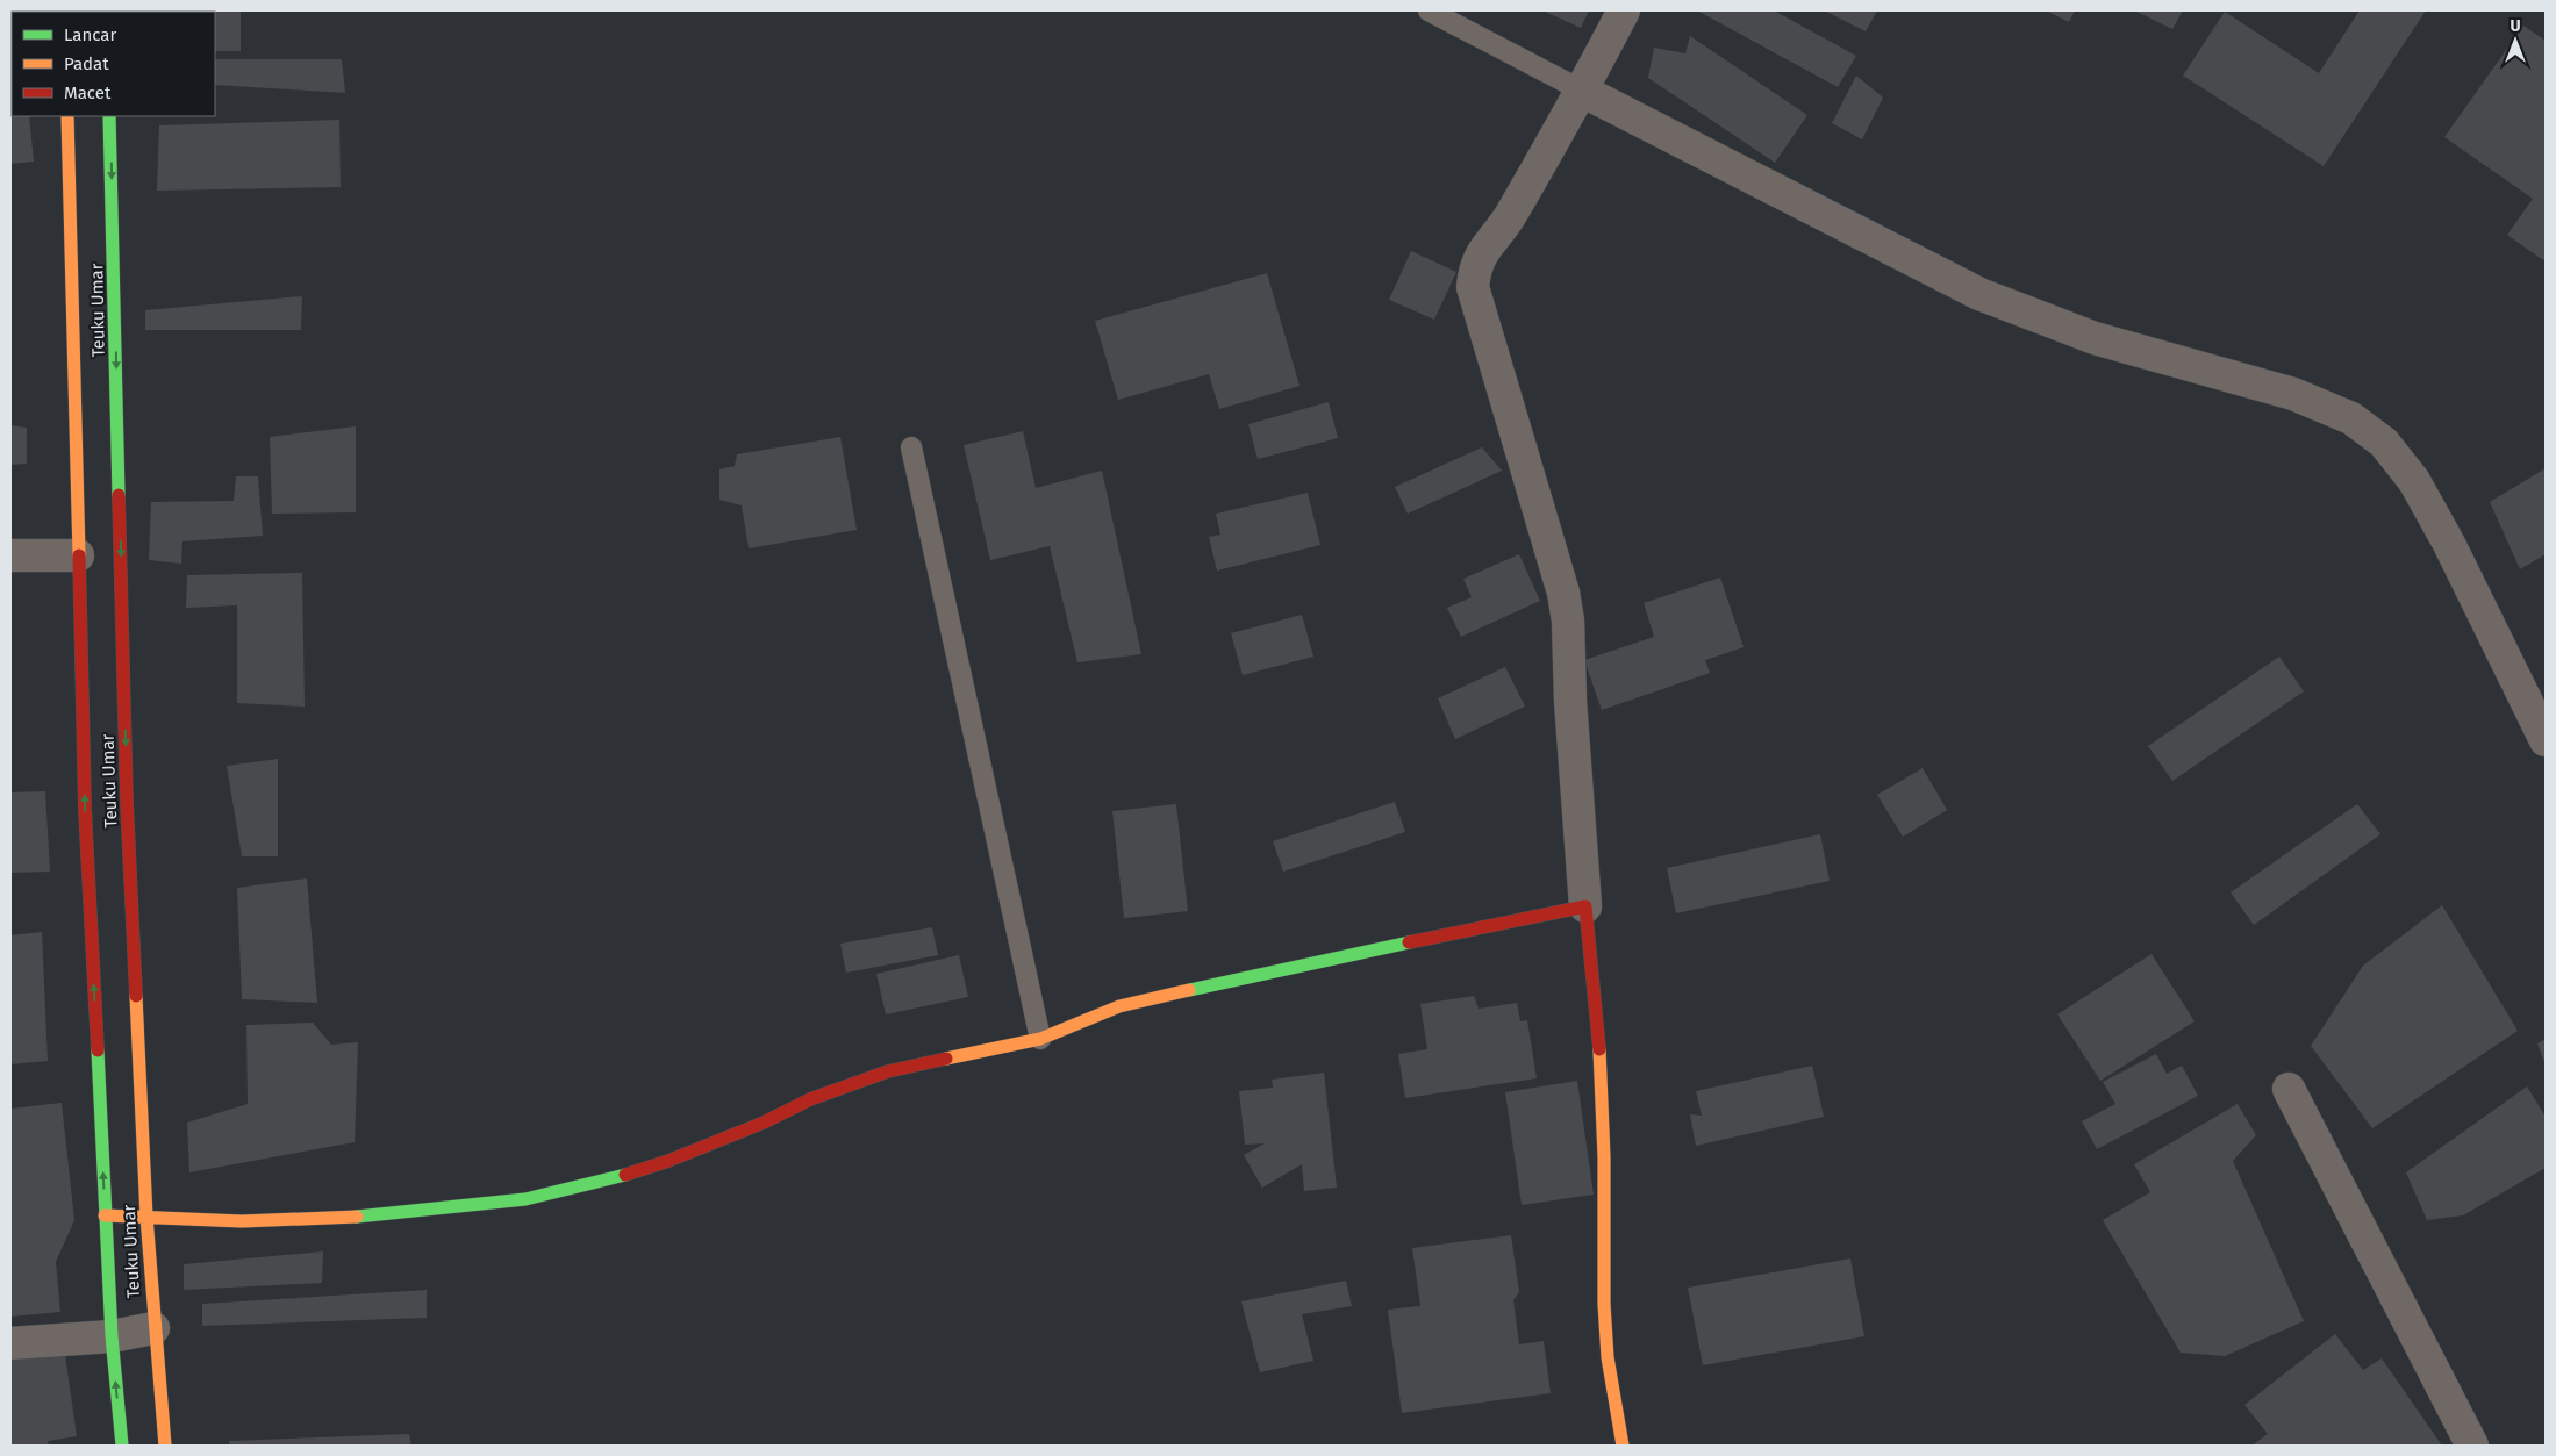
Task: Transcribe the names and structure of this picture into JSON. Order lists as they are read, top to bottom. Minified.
{"streets":{"main road":["Teuku Umar"]},"legend":["Lancar","Padat","Macet"],"north":"top"}
